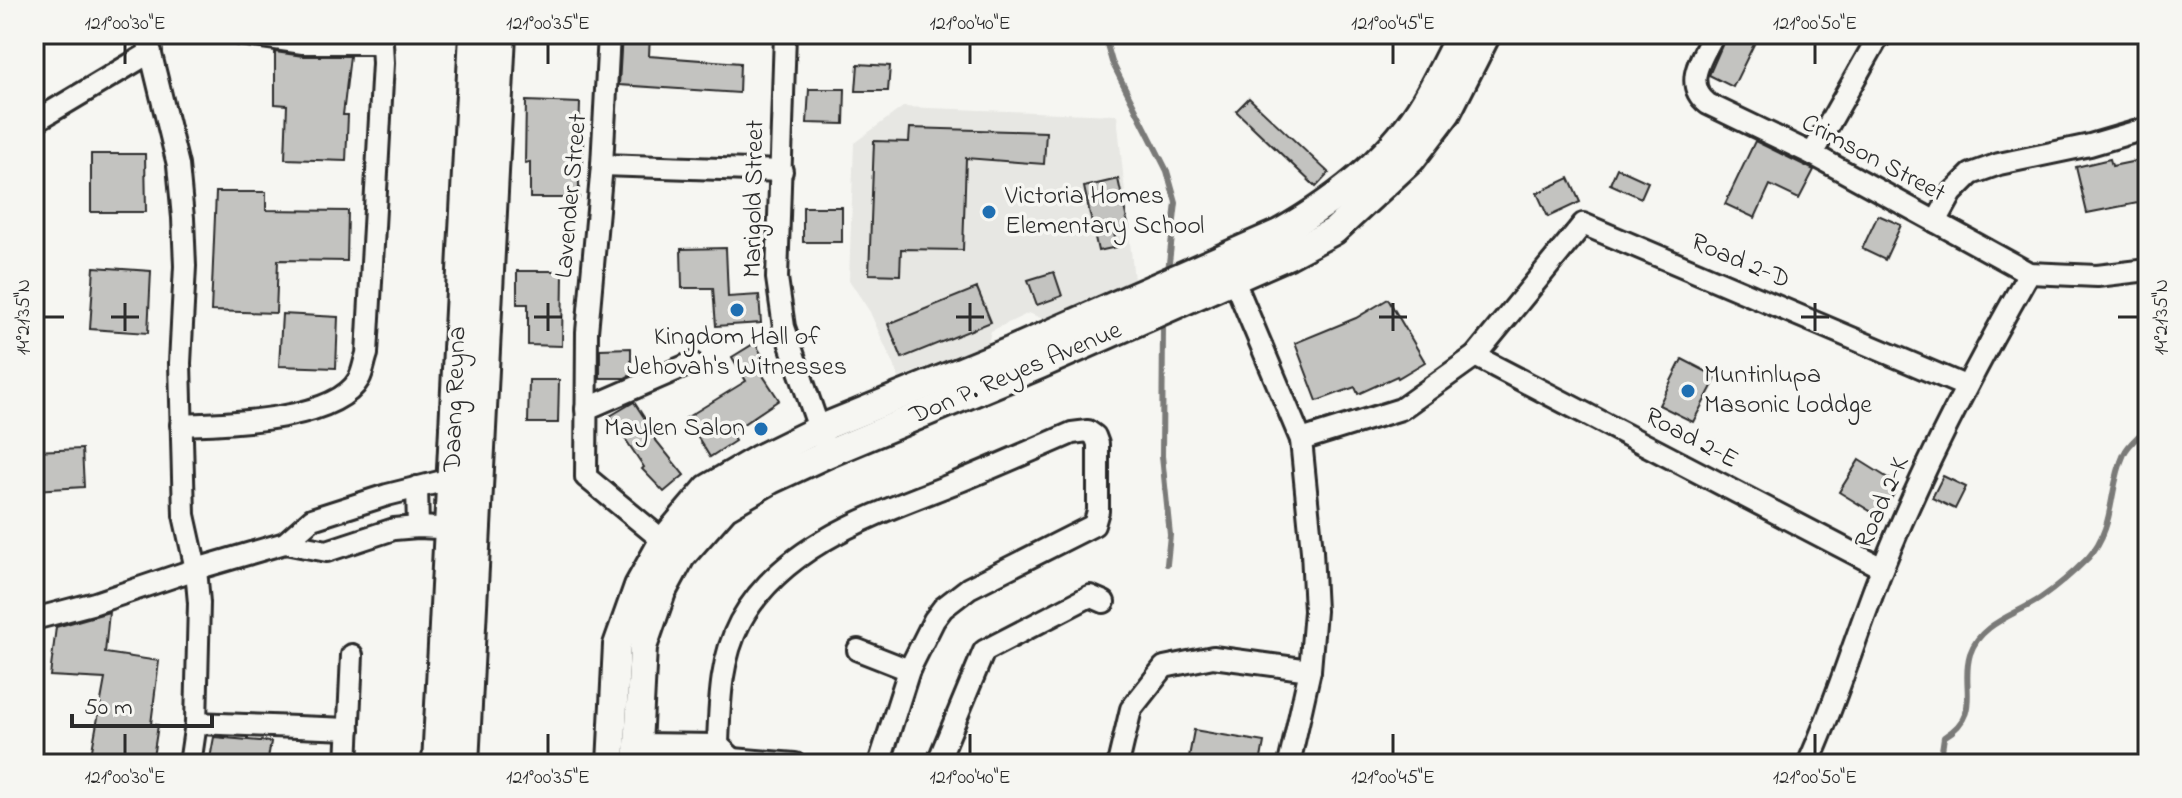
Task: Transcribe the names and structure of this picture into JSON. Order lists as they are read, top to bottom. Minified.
{"streets":{"main road":["Daang Reyna"],"street":["Crimson Street","Lavender Street","Marigold Street","Road 2-D","Don P. Reyes Avenue","Road 2-E","Road 2-K"]},"crossings":[["Crimson Street","Road 2-K"],["Lavender Street","Don P. Reyes Avenue"],["Marigold Street","Don P. Reyes Avenue"],["Road 2-D","Road 2-E"],["Road 2-D","Road 2-K"],["Road 2-E","Road 2-K"]],"places":["Victoria Homes Elementary School","Kingdom Hall of Jehovah's Witnesses","Muntinlupa Masonic Loddge","Maylen Salon"],"scale_bar":"50 m","coordinates":["121°00'30\"E","121°00'35\"E","121°00'40\"E","121°00'45\"E","121°00'50\"E","14°21'35\"N"]}
